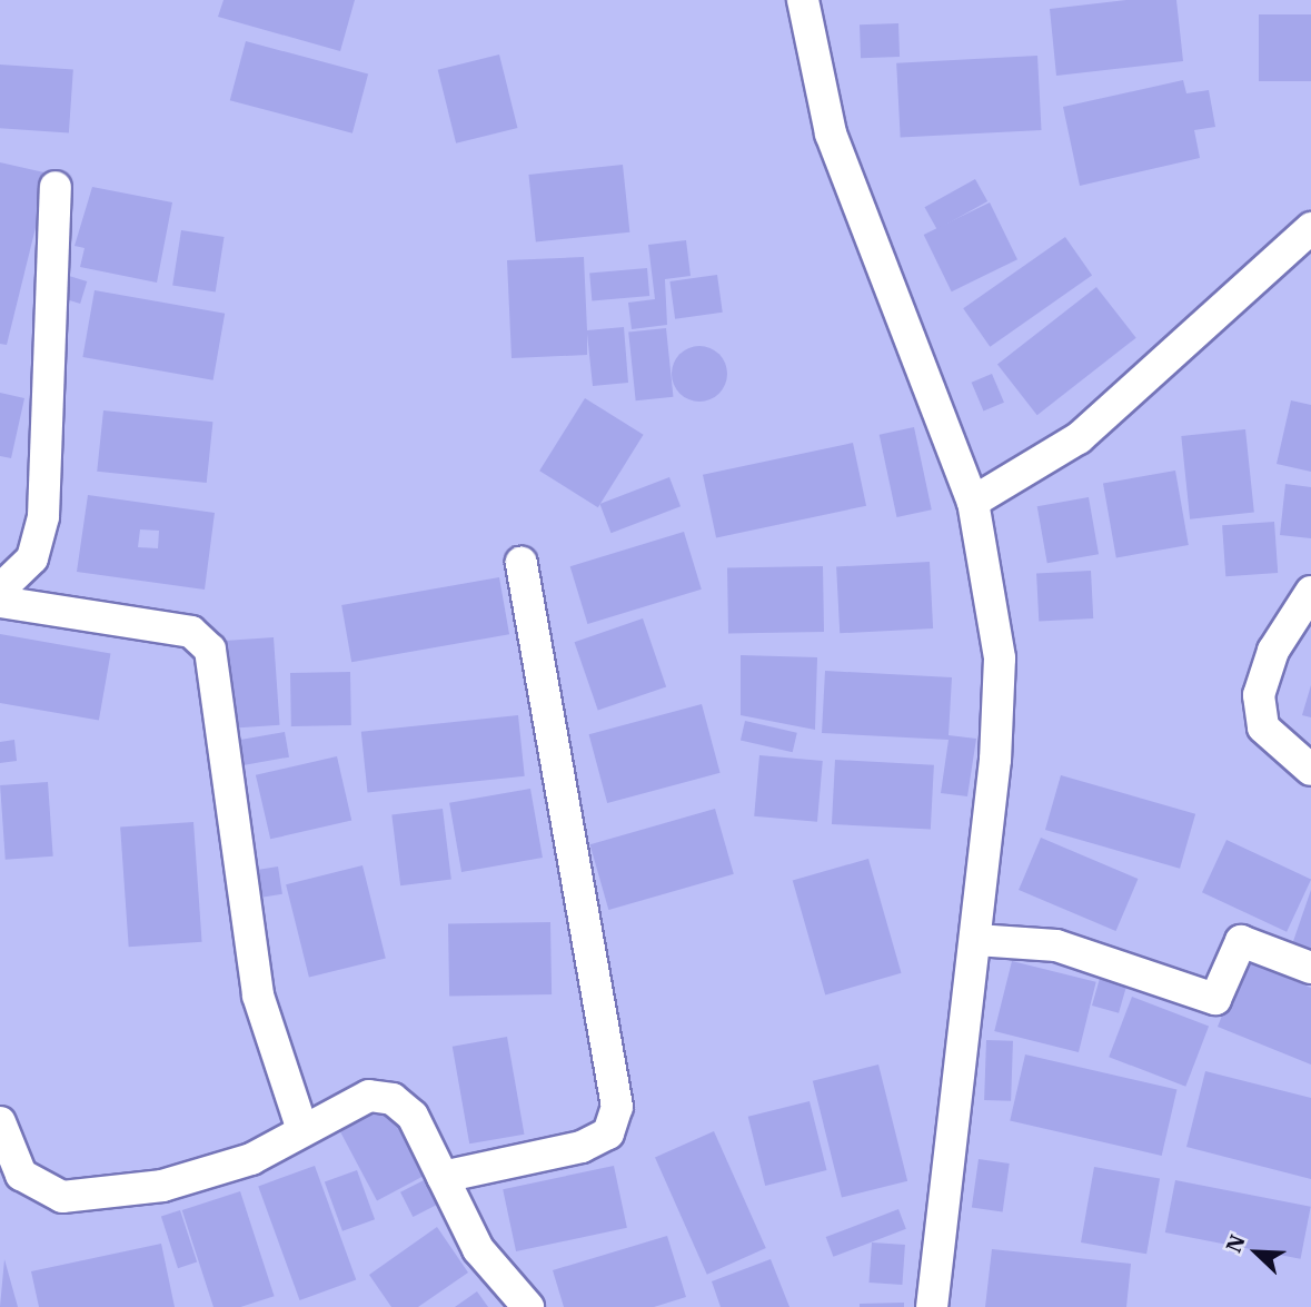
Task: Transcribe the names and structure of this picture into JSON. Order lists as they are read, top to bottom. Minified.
{"north":"top left"}
